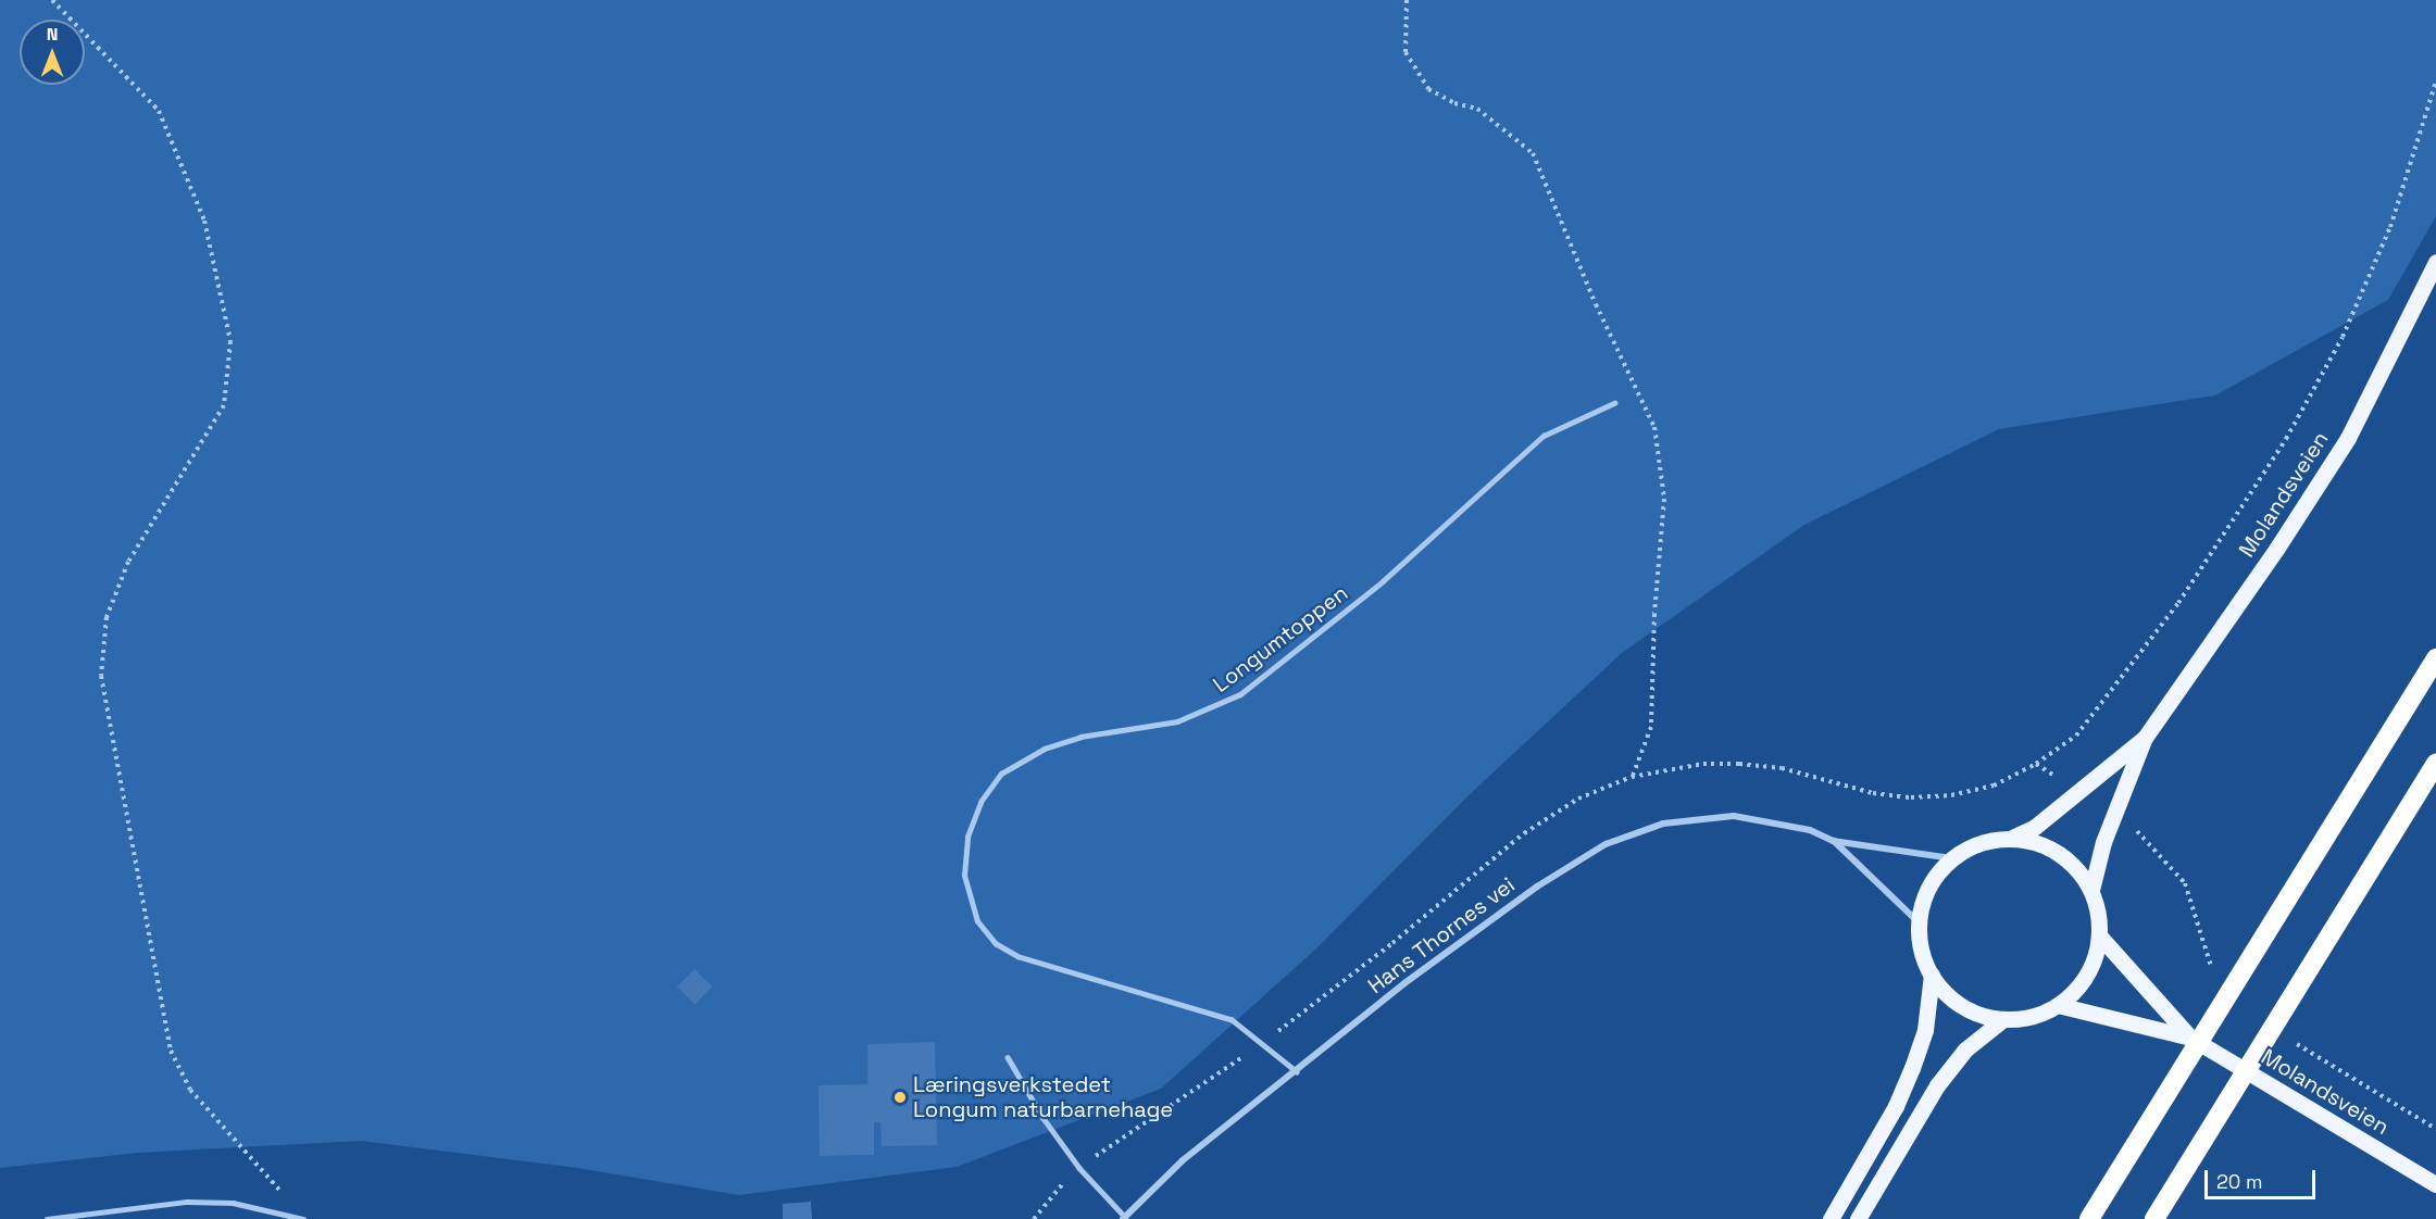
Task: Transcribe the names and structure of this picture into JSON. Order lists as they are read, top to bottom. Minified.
{"streets":{"main road":["Molandsveien"],"street":["Hans Thornes vei"],"lane":["Longumtoppen"]},"crossings":[["Molandsveien","Hans Thornes vei"],["Longumtoppen","Hans Thornes vei"]],"places":["Læringsverkstedet Longum naturbarnehage"],"scale_bar":"20 m","north":"top"}
